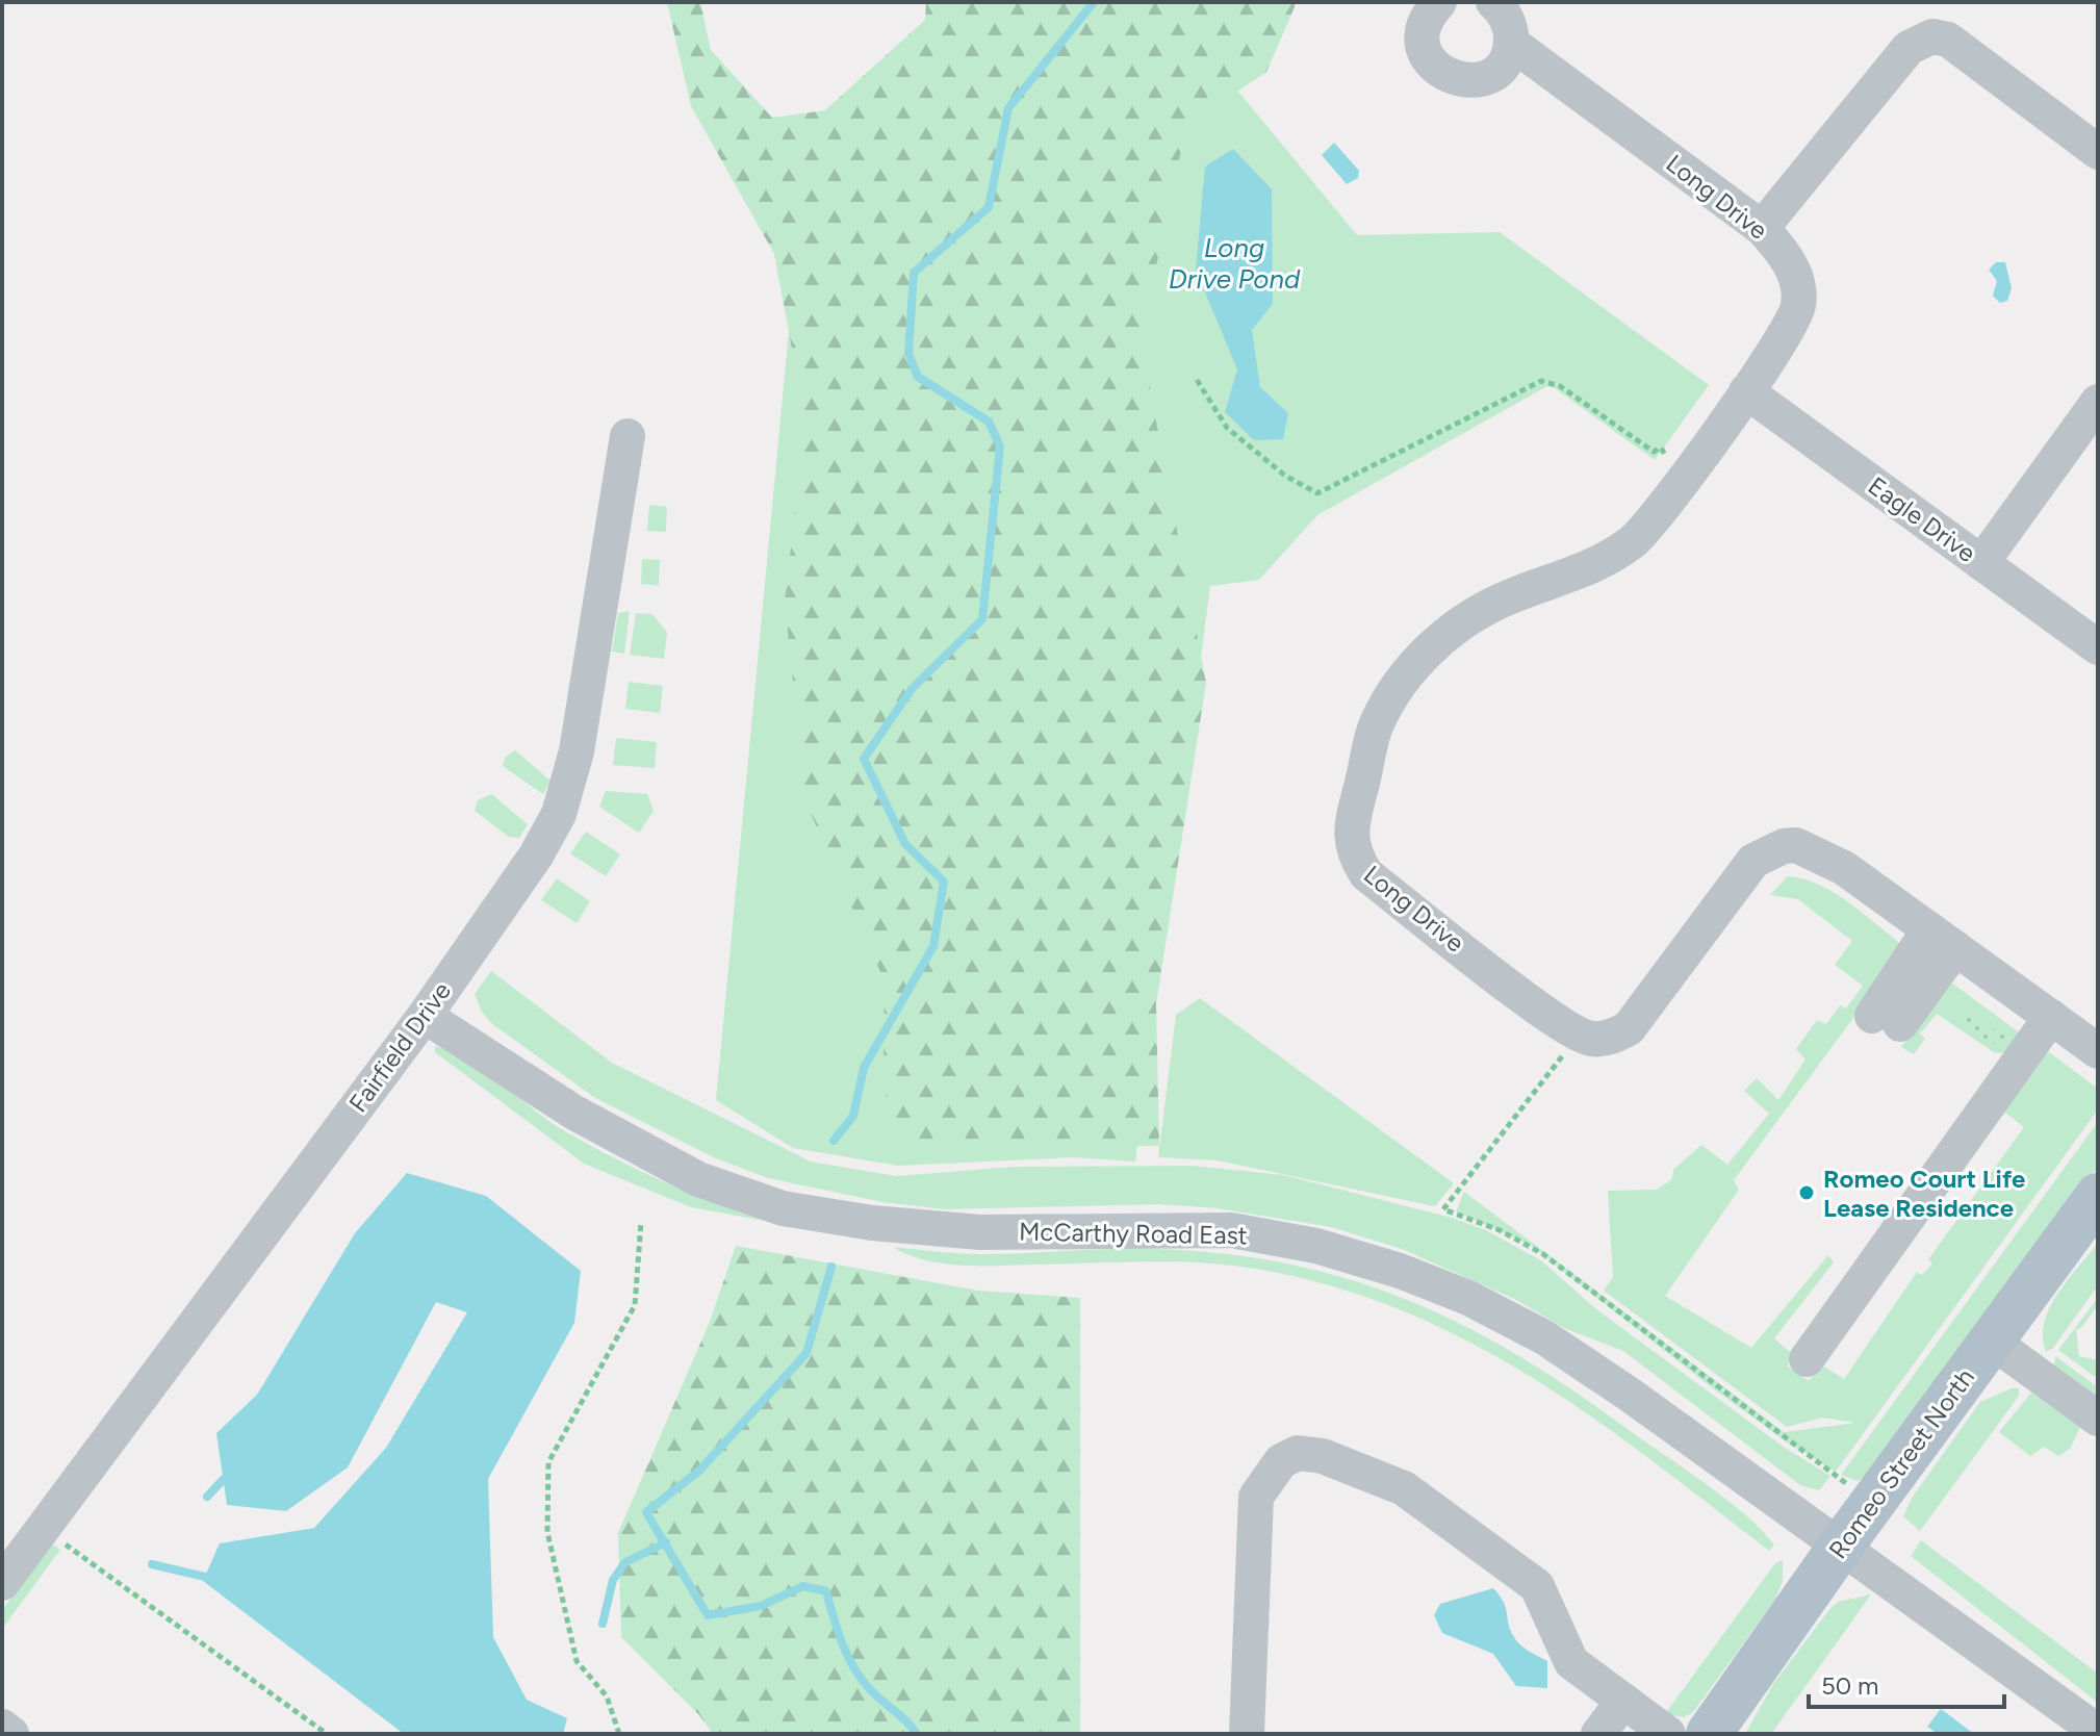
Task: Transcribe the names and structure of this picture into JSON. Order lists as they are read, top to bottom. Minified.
{"streets":{"main road":["Romeo Street North"],"street":["Long Drive","Eagle Drive","Fairfield Drive","McCarthy Road East"]},"crossings":[["Long Drive","Eagle Drive"],["Fairfield Drive","McCarthy Road East"],["McCarthy Road East","Romeo Street North"]],"water":["Long Drive Pond"],"places":["Romeo Court Life Lease Residence"],"scale_bar":"50 m"}
